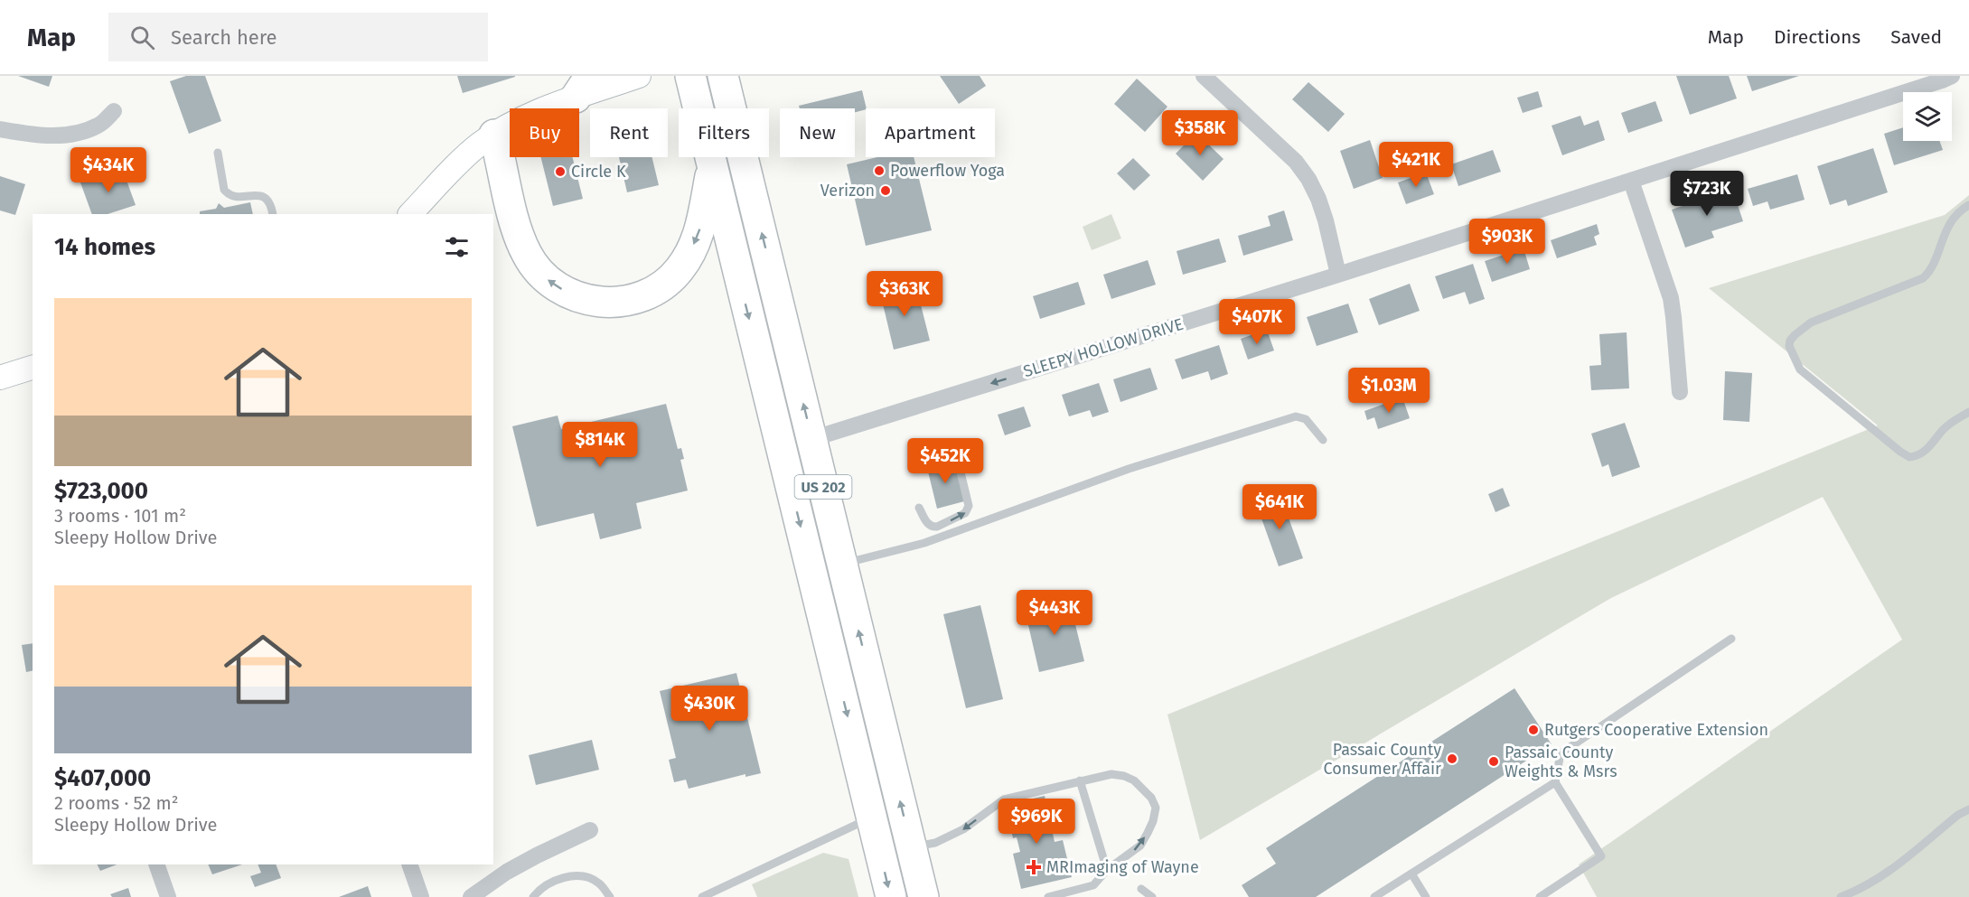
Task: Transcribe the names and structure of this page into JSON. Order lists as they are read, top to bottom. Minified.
{"streets":{"highway":["US 202"],"street":["SLEEPY HOLLOW DRIVE"]},"crossings":[["SLEEPY HOLLOW DRIVE","US 202"]],"one_way":["SLEEPY HOLLOW DRIVE"],"places":{"other":["Powerflow Yoga","Circle K","Verizon","Rutgers Cooperative Extension","Passaic County Consumer Affair","Passaic County Weights & Msrs"],"health":["MRImaging of Wayne"]},"page":{"header":"Map","search":"Search here","nav":["Map","Directions","Saved"],"chip":["Buy","Rent","Filters","New","Apartment"],"price":["$358K","$421K","$434K","$723K","$903K","$363K","$407K","$1.03M","$814K","$452K","$641K","$443K","$430K","$969K"],"heading":"14 homes","list":[{"name":"$723,000","note":"3 rooms · 101 m² · Sleepy Hollow Drive"},{"name":"$407,000","note":"2 rooms · 52 m² · Sleepy Hollow Drive"}]}}
